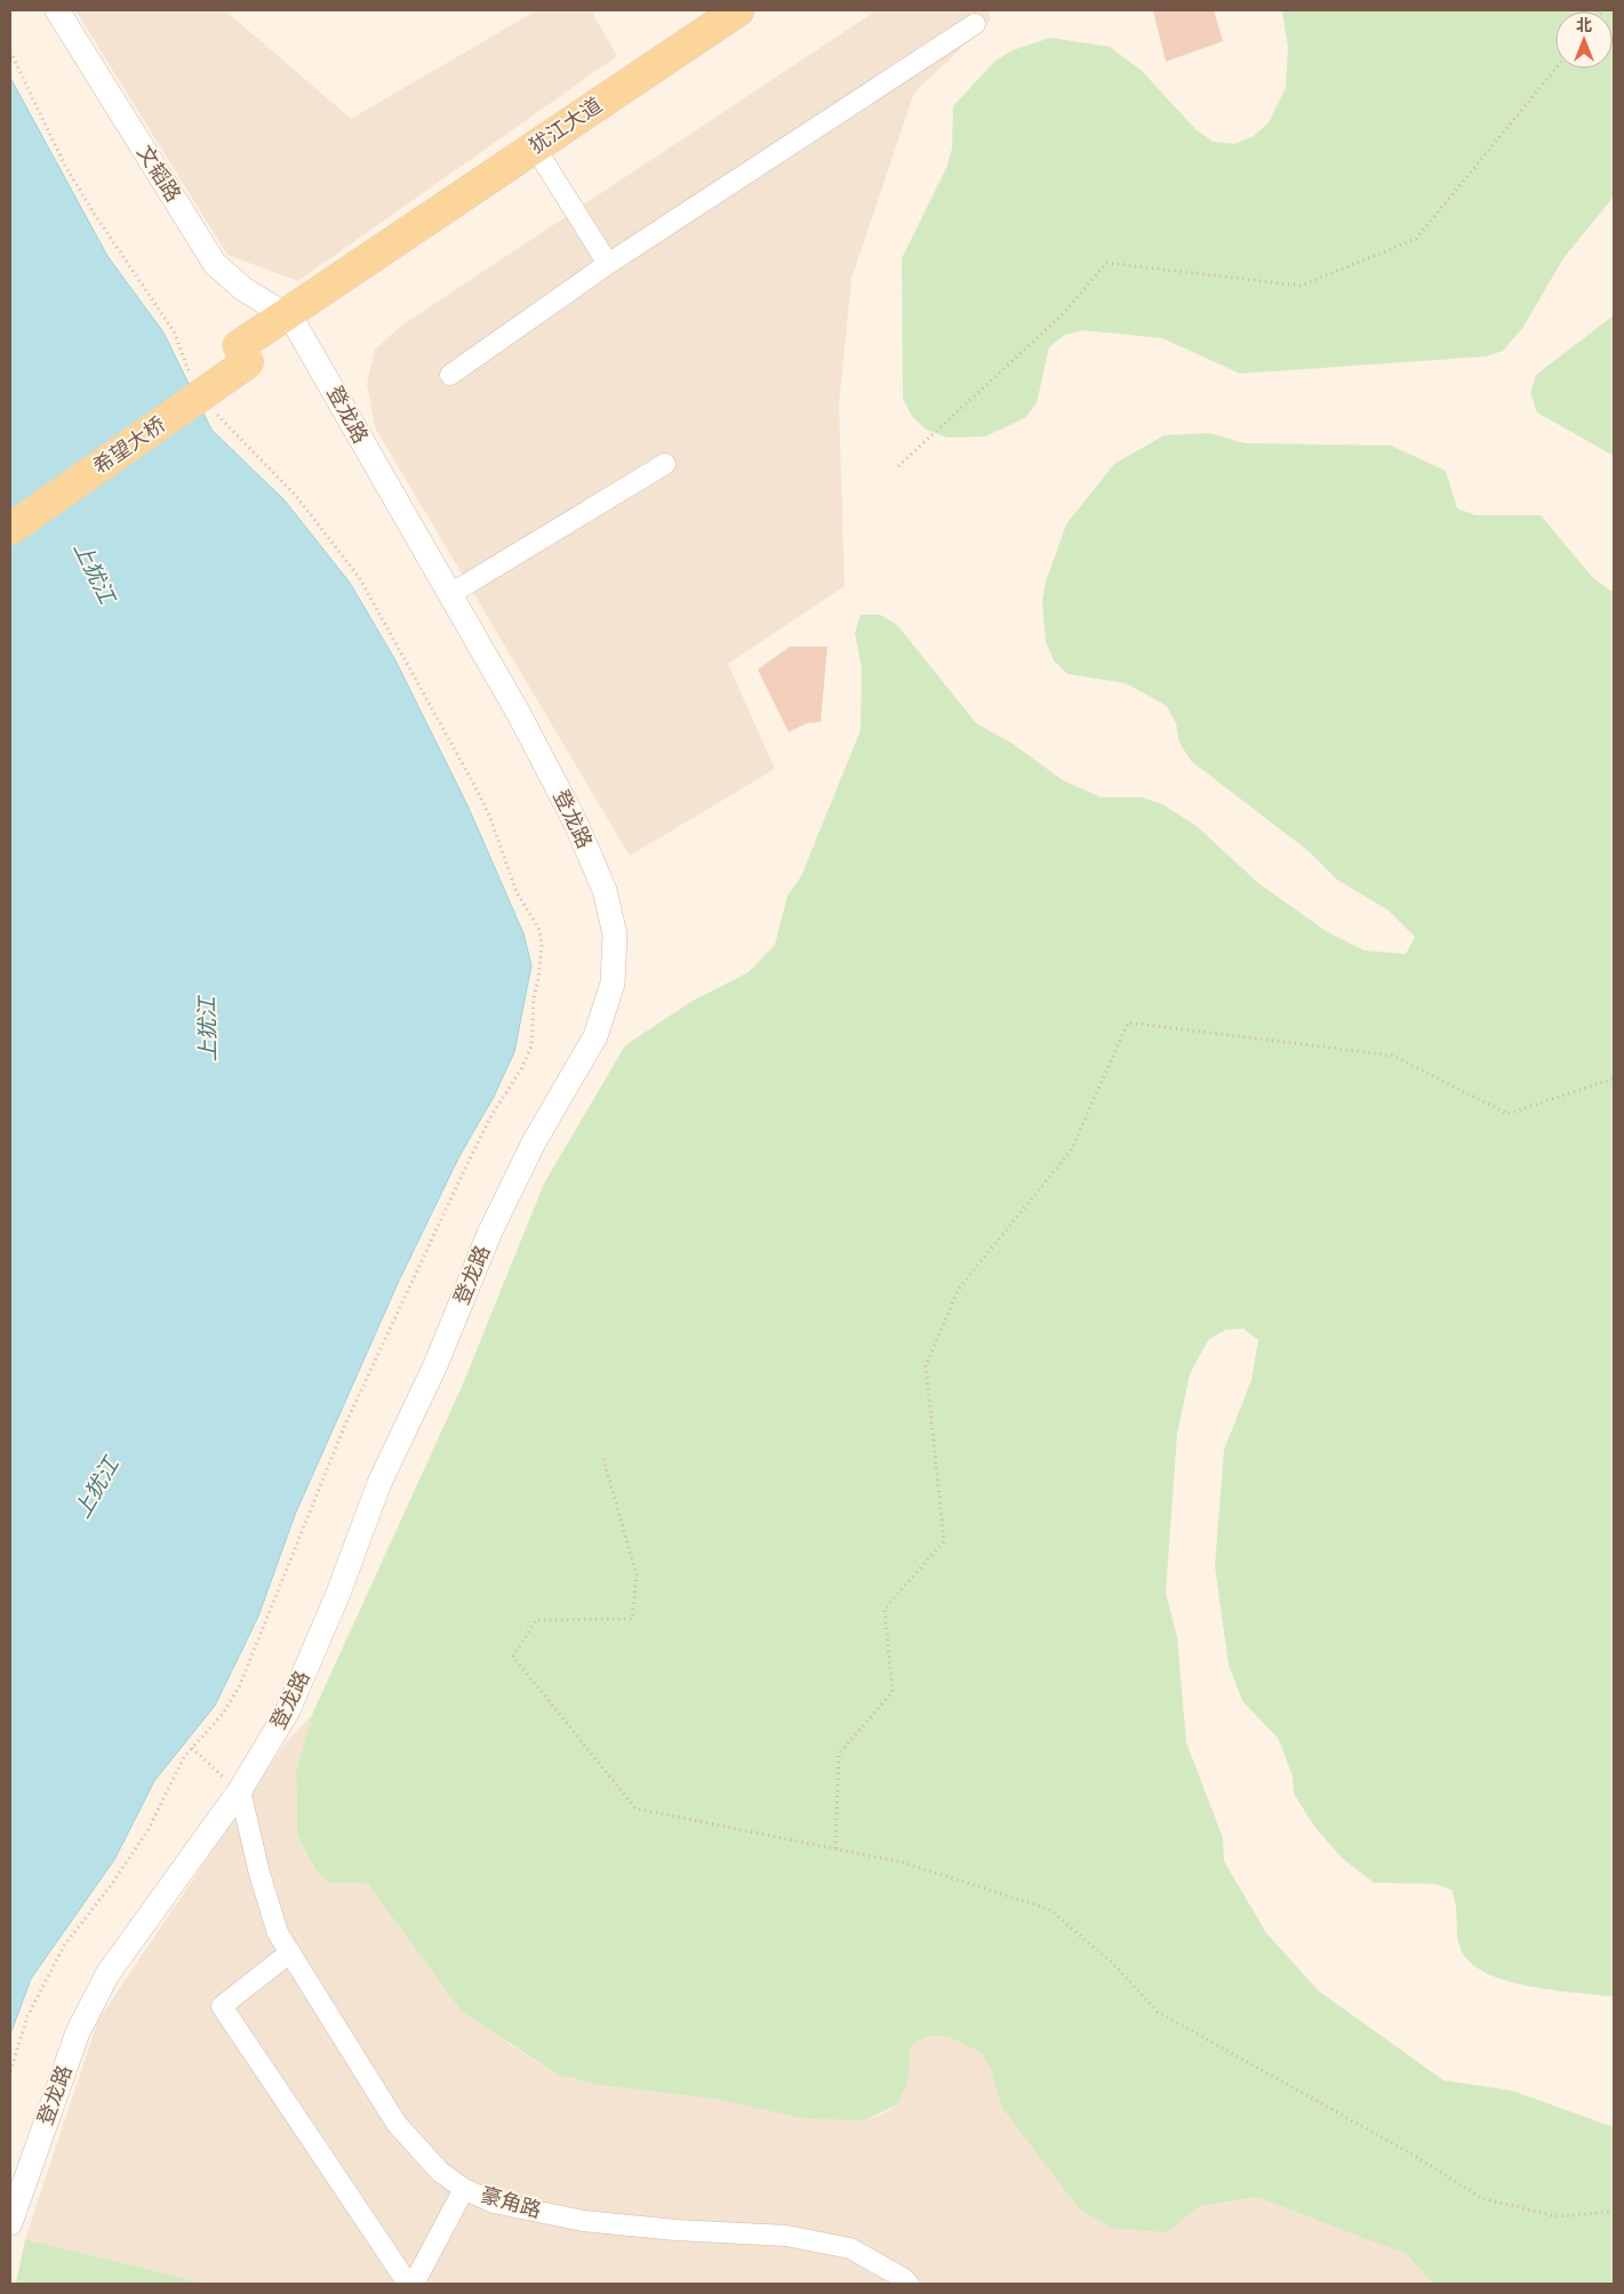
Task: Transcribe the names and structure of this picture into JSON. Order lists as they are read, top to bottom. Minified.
{"streets":{"main road":["犹江大道","希望大桥"],"street":["文韬路","登龙路","豪角路"]},"crossings":[["犹江大道","文韬路"],["犹江大道","登龙路"],["犹江大道","希望大桥"],["文韬路","登龙路"],["登龙路","豪角路"]],"water":["上犹江"],"north":"top"}
